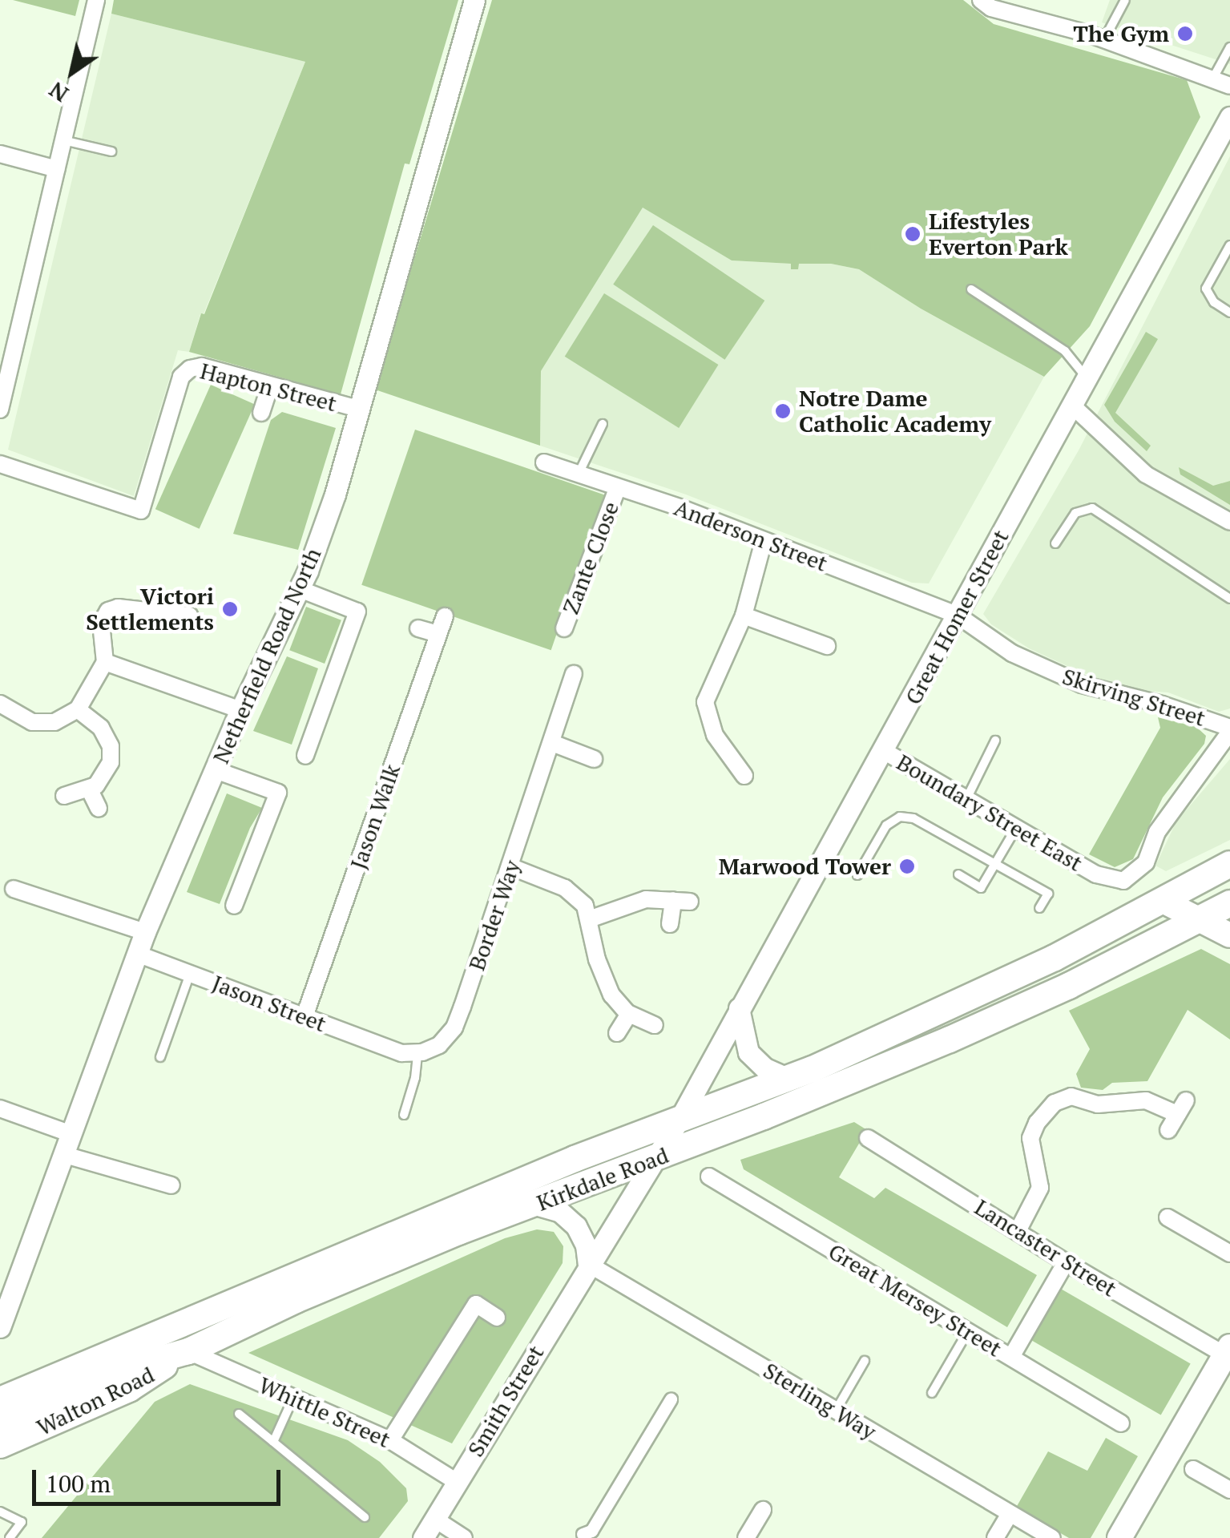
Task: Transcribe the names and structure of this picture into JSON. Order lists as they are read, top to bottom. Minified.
{"streets":{"highway":["Kirkdale Road","Walton Road"],"street":["Hapton Street","Anderson Street","Zante Close","Great Homer Street","Netherfield Road North","Skirving Street","Boundary Street East","Jason Walk","Border Way","Jason Street","Lancaster Street","Great Mersey Street","Smith Street","Sterling Way","Whittle Street"]},"crossings":[["Hapton Street","Netherfield Road North"],["Anderson Street","Zante Close"],["Anderson Street","Great Homer Street"],["Anderson Street","Skirving Street"],["Great Homer Street","Skirving Street"],["Great Homer Street","Boundary Street East"],["Great Homer Street","Kirkdale Road"],["Great Homer Street","Smith Street"],["Netherfield Road North","Jason Street"],["Skirving Street","Boundary Street East"],["Jason Walk","Jason Street"],["Border Way","Jason Street"],["Kirkdale Road","Walton Road"],["Kirkdale Road","Smith Street"],["Kirkdale Road","Whittle Street"],["Walton Road","Whittle Street"],["Smith Street","Sterling Way"],["Smith Street","Whittle Street"]],"places":["The Gym","Lifestyles Everton Park","Notre Dame Catholic Academy","Victori Settlements","Marwood Tower"],"scale_bar":"100 m","north":"bottom left"}
